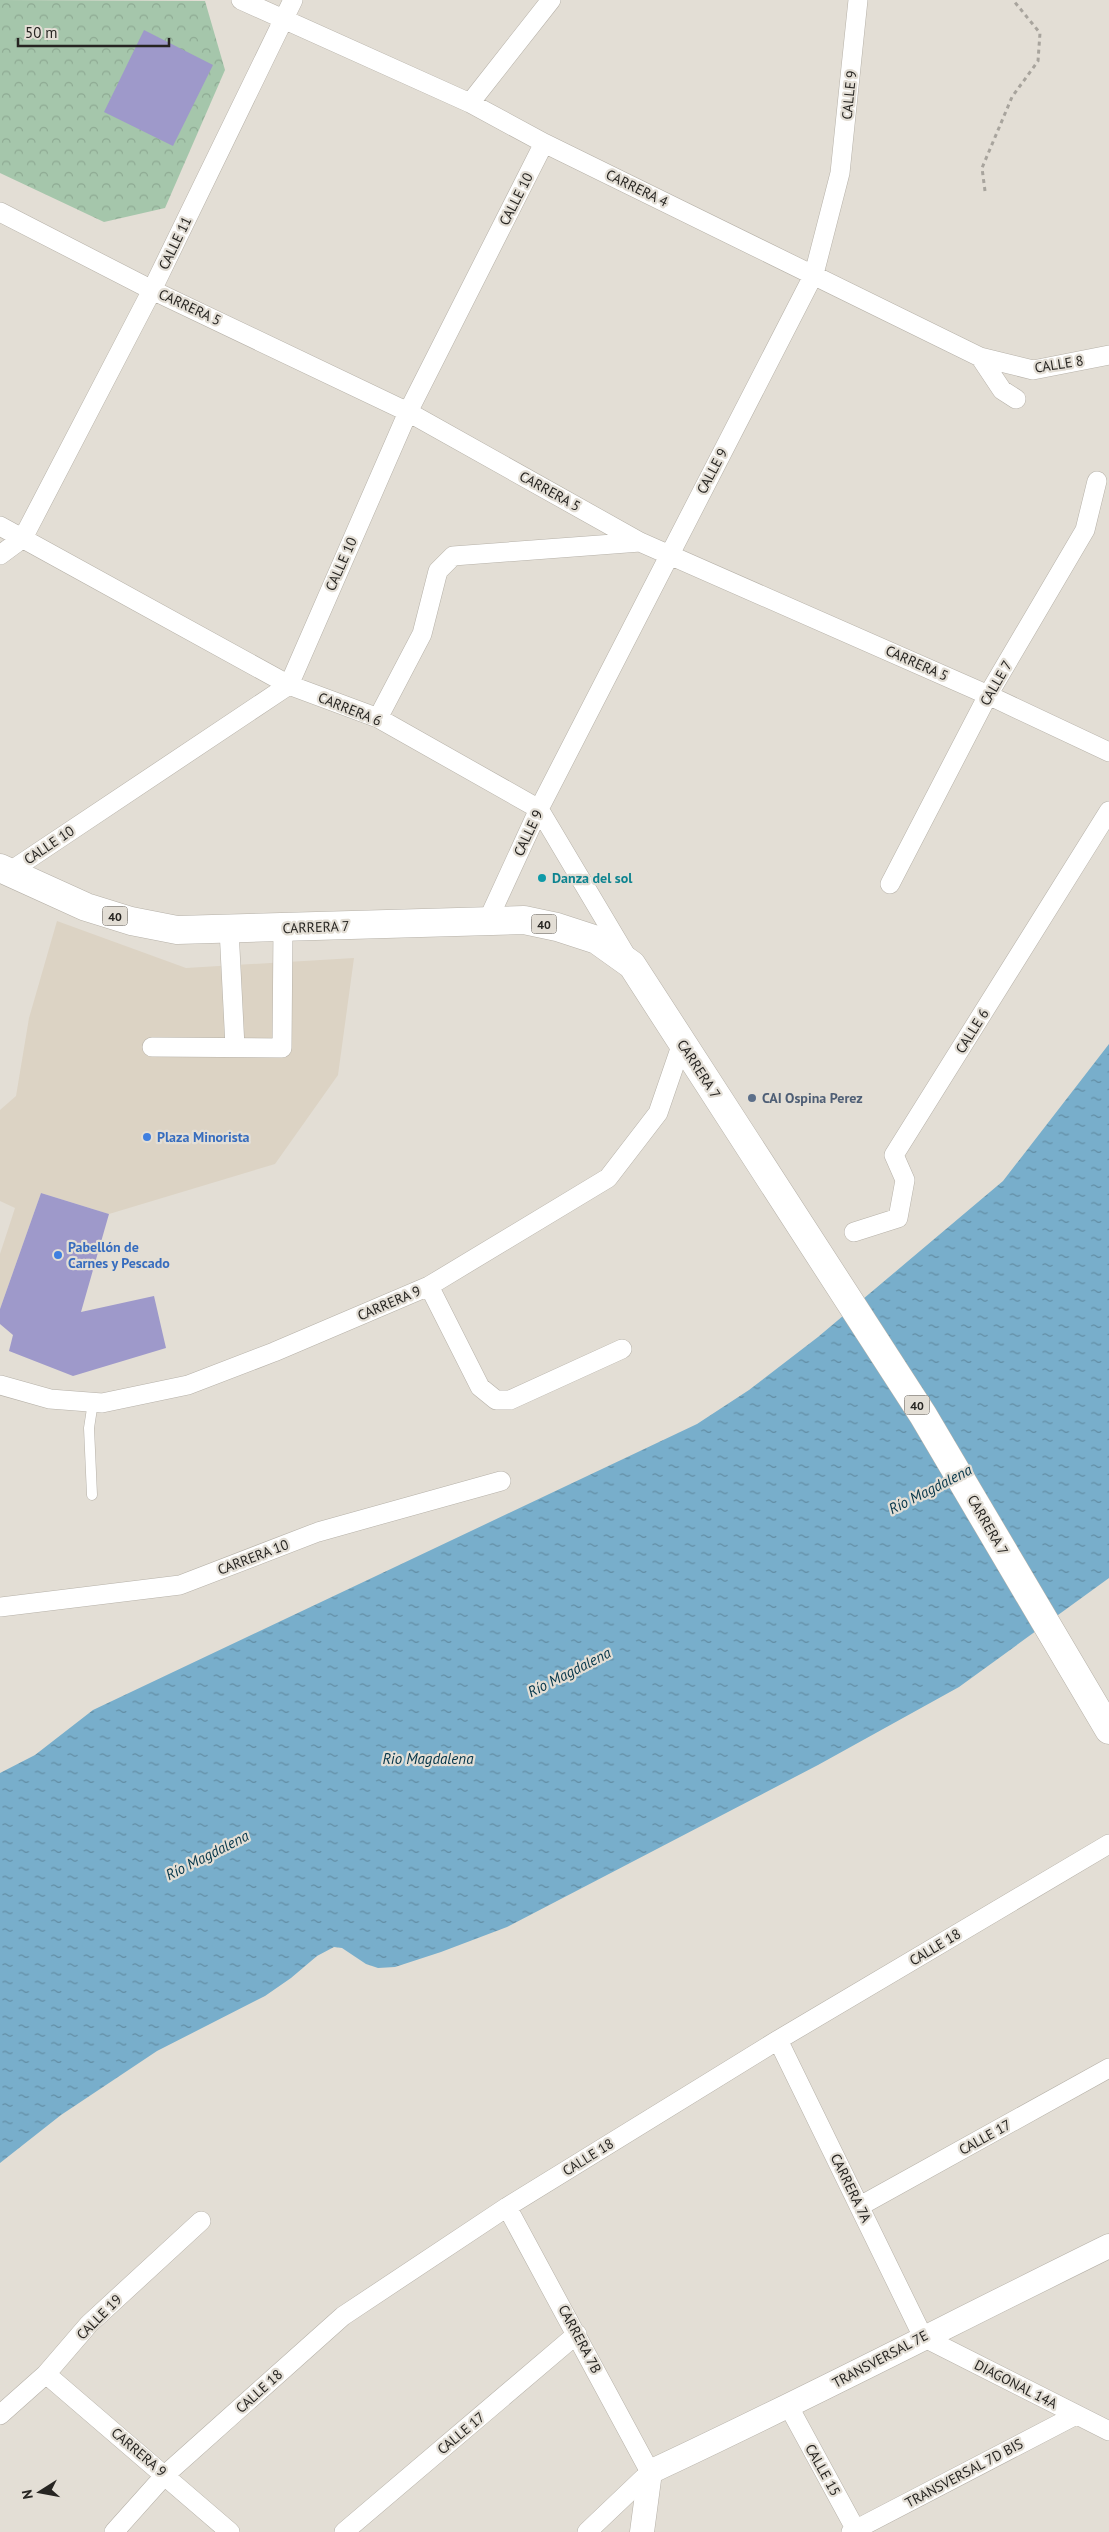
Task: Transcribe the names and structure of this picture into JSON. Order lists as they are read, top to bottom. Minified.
{"streets":{"main road":["40","CARRERA 7"],"street":["CALLE 9","CARRERA 4","CALLE 10","CALLE 11","CARRERA 5","CALLE 8","CALLE 7","CARRERA 6","CALLE 6","CARRERA 9","CARRERA 10","CALLE 18","CALLE 17","CARRERA 7A","CALLE 19","CARRERA 7B","TRANSVERSAL 7E","DIAGONAL 14A","CALLE 15","TRANSVERSAL 7D BIS"]},"crossings":[["CALLE 9","CARRERA 4"],["CALLE 9","CARRERA 5"],["CALLE 9","CARRERA 6"],["CALLE 9","CARRERA 7"],["CARRERA 4","CALLE 10"],["CARRERA 4","CALLE 11"],["CARRERA 4","CALLE 8"],["CALLE 10","CARRERA 5"],["CALLE 10","CARRERA 6"],["CALLE 10","CARRERA 7"],["CALLE 11","CARRERA 5"],["CALLE 11","CARRERA 6"],["CARRERA 5","CALLE 7"],["CARRERA 6","CARRERA 7"],["CARRERA 7","CARRERA 9"],["CARRERA 9","CALLE 18"],["CARRERA 9","CALLE 19"],["CALLE 18","CARRERA 7A"],["CALLE 18","CARRERA 7B"],["CALLE 17","CARRERA 7A"],["CALLE 17","CARRERA 7B"],["CARRERA 7A","TRANSVERSAL 7E"],["CARRERA 7A","DIAGONAL 14A"],["CARRERA 7B","TRANSVERSAL 7E"],["TRANSVERSAL 7E","DIAGONAL 14A"],["TRANSVERSAL 7E","CALLE 15"],["DIAGONAL 14A","TRANSVERSAL 7D BIS"],["CALLE 15","TRANSVERSAL 7D BIS"]],"water":["Río Magdalena","Rio Magdalena"],"places":["Danza del sol","CAI Ospina Perez","Plaza Minorista","Pabellón de Carnes y Pescado"],"scale_bar":"50 m","north":"left"}
